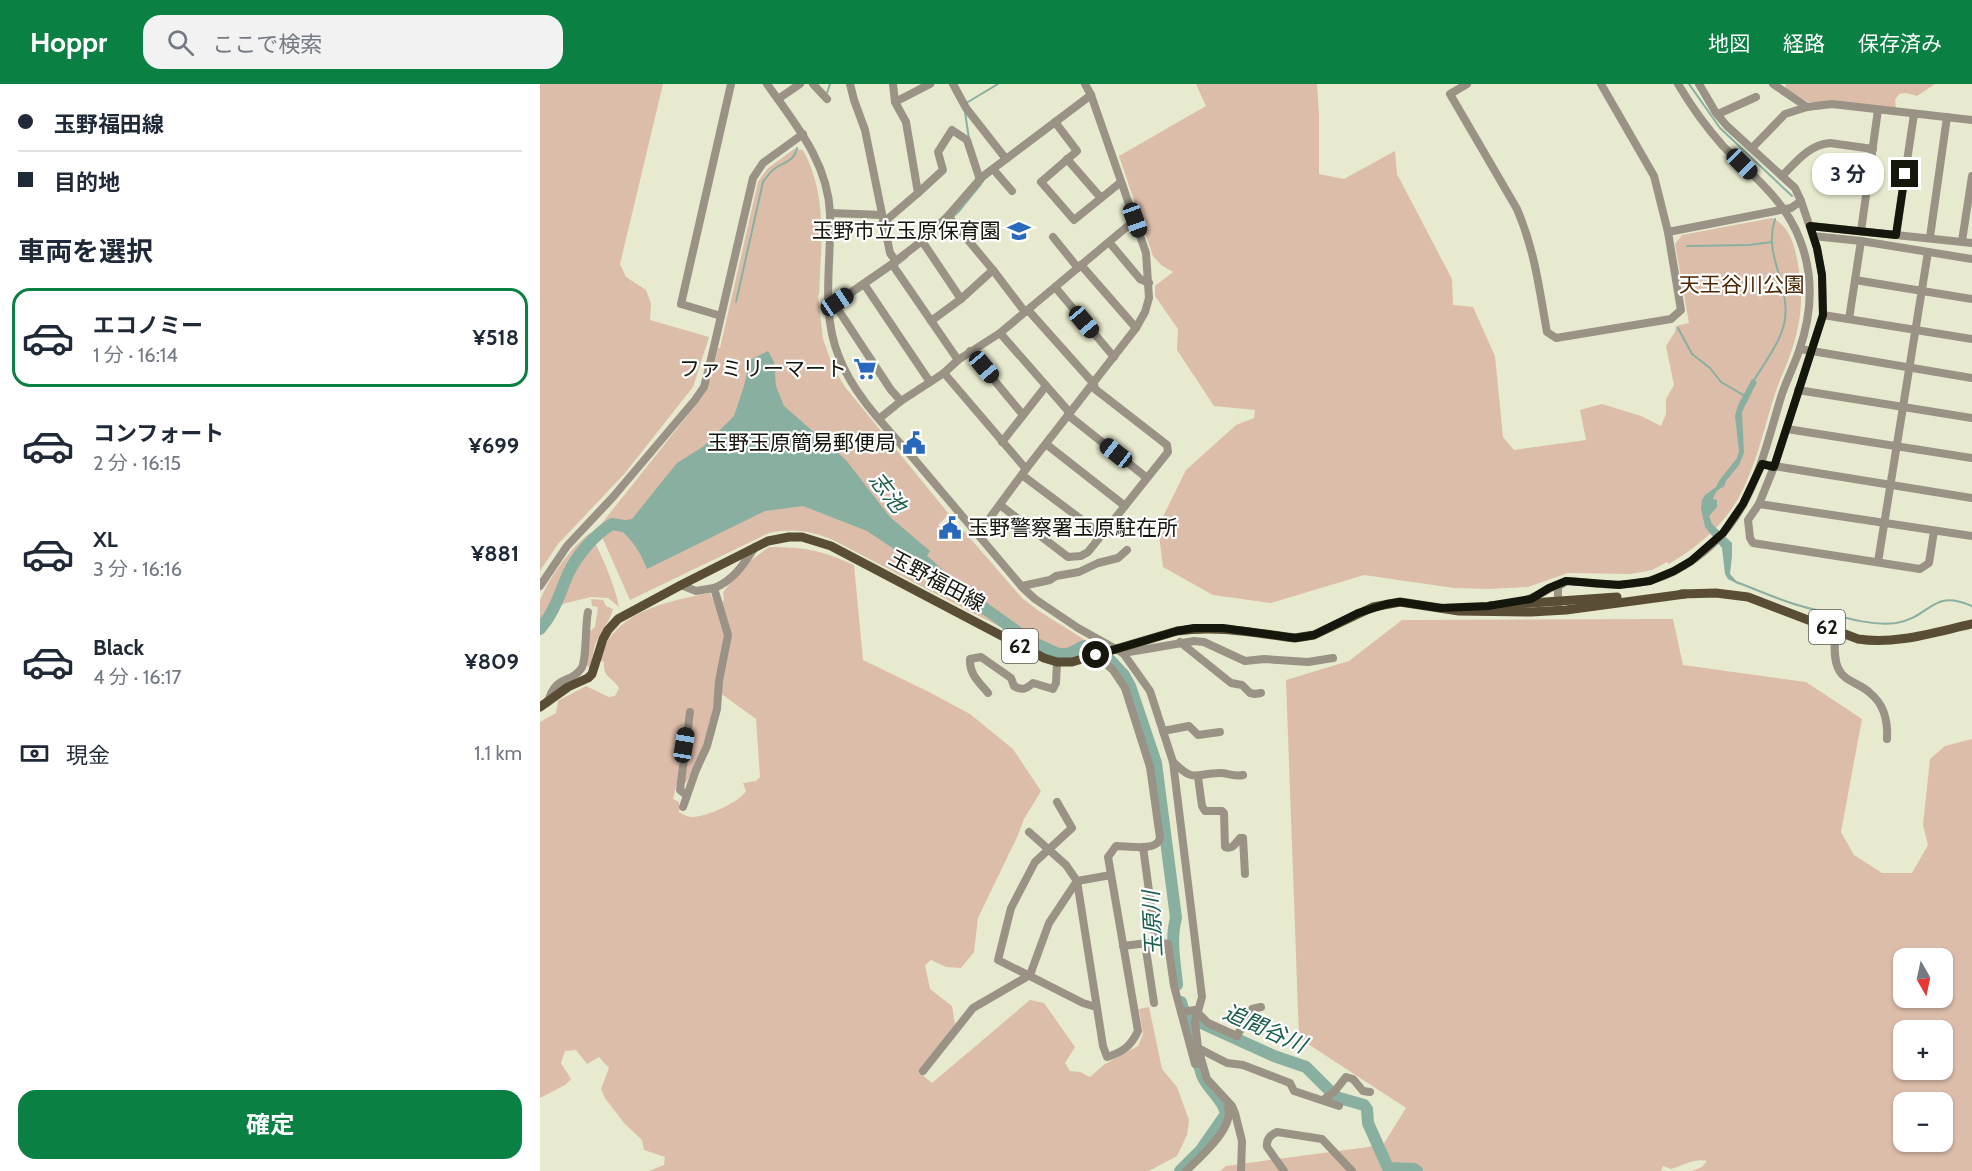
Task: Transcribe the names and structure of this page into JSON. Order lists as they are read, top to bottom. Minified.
{"streets":{"main road":["玉野福田線","62"]},"crossings":[["玉野福田線","62"]],"water":["志池","玉原川","追間谷川"],"parks":["天王谷川公園"],"places":{"school or university":["玉野市立玉原保育園"],"supermarket":["ファミリーマート"],"public building":["玉野玉原簡易郵便局","玉野警察署玉原駐在所"]},"north":"bottom","page":{"header":"Hoppr","search":"ここで検索","nav":["地図","経路","保存済み"],"banner":["玉野福田線","目的地"],"bubble":"3 分","heading":"車両を選択","list":[{"name":"エコノミー","note":"1 分 · 16:14","value":"¥518"},{"name":"コンフォート","note":"2 分 · 16:15","value":"¥699"},{"name":"XL","note":"3 分 · 16:16","value":"¥881"},{"name":"Black","note":"4 分 · 16:17","value":"¥809"}],"pay":["現金","1.1 km"],"map_buttons":["+","−"],"buttons":"確定"}}
